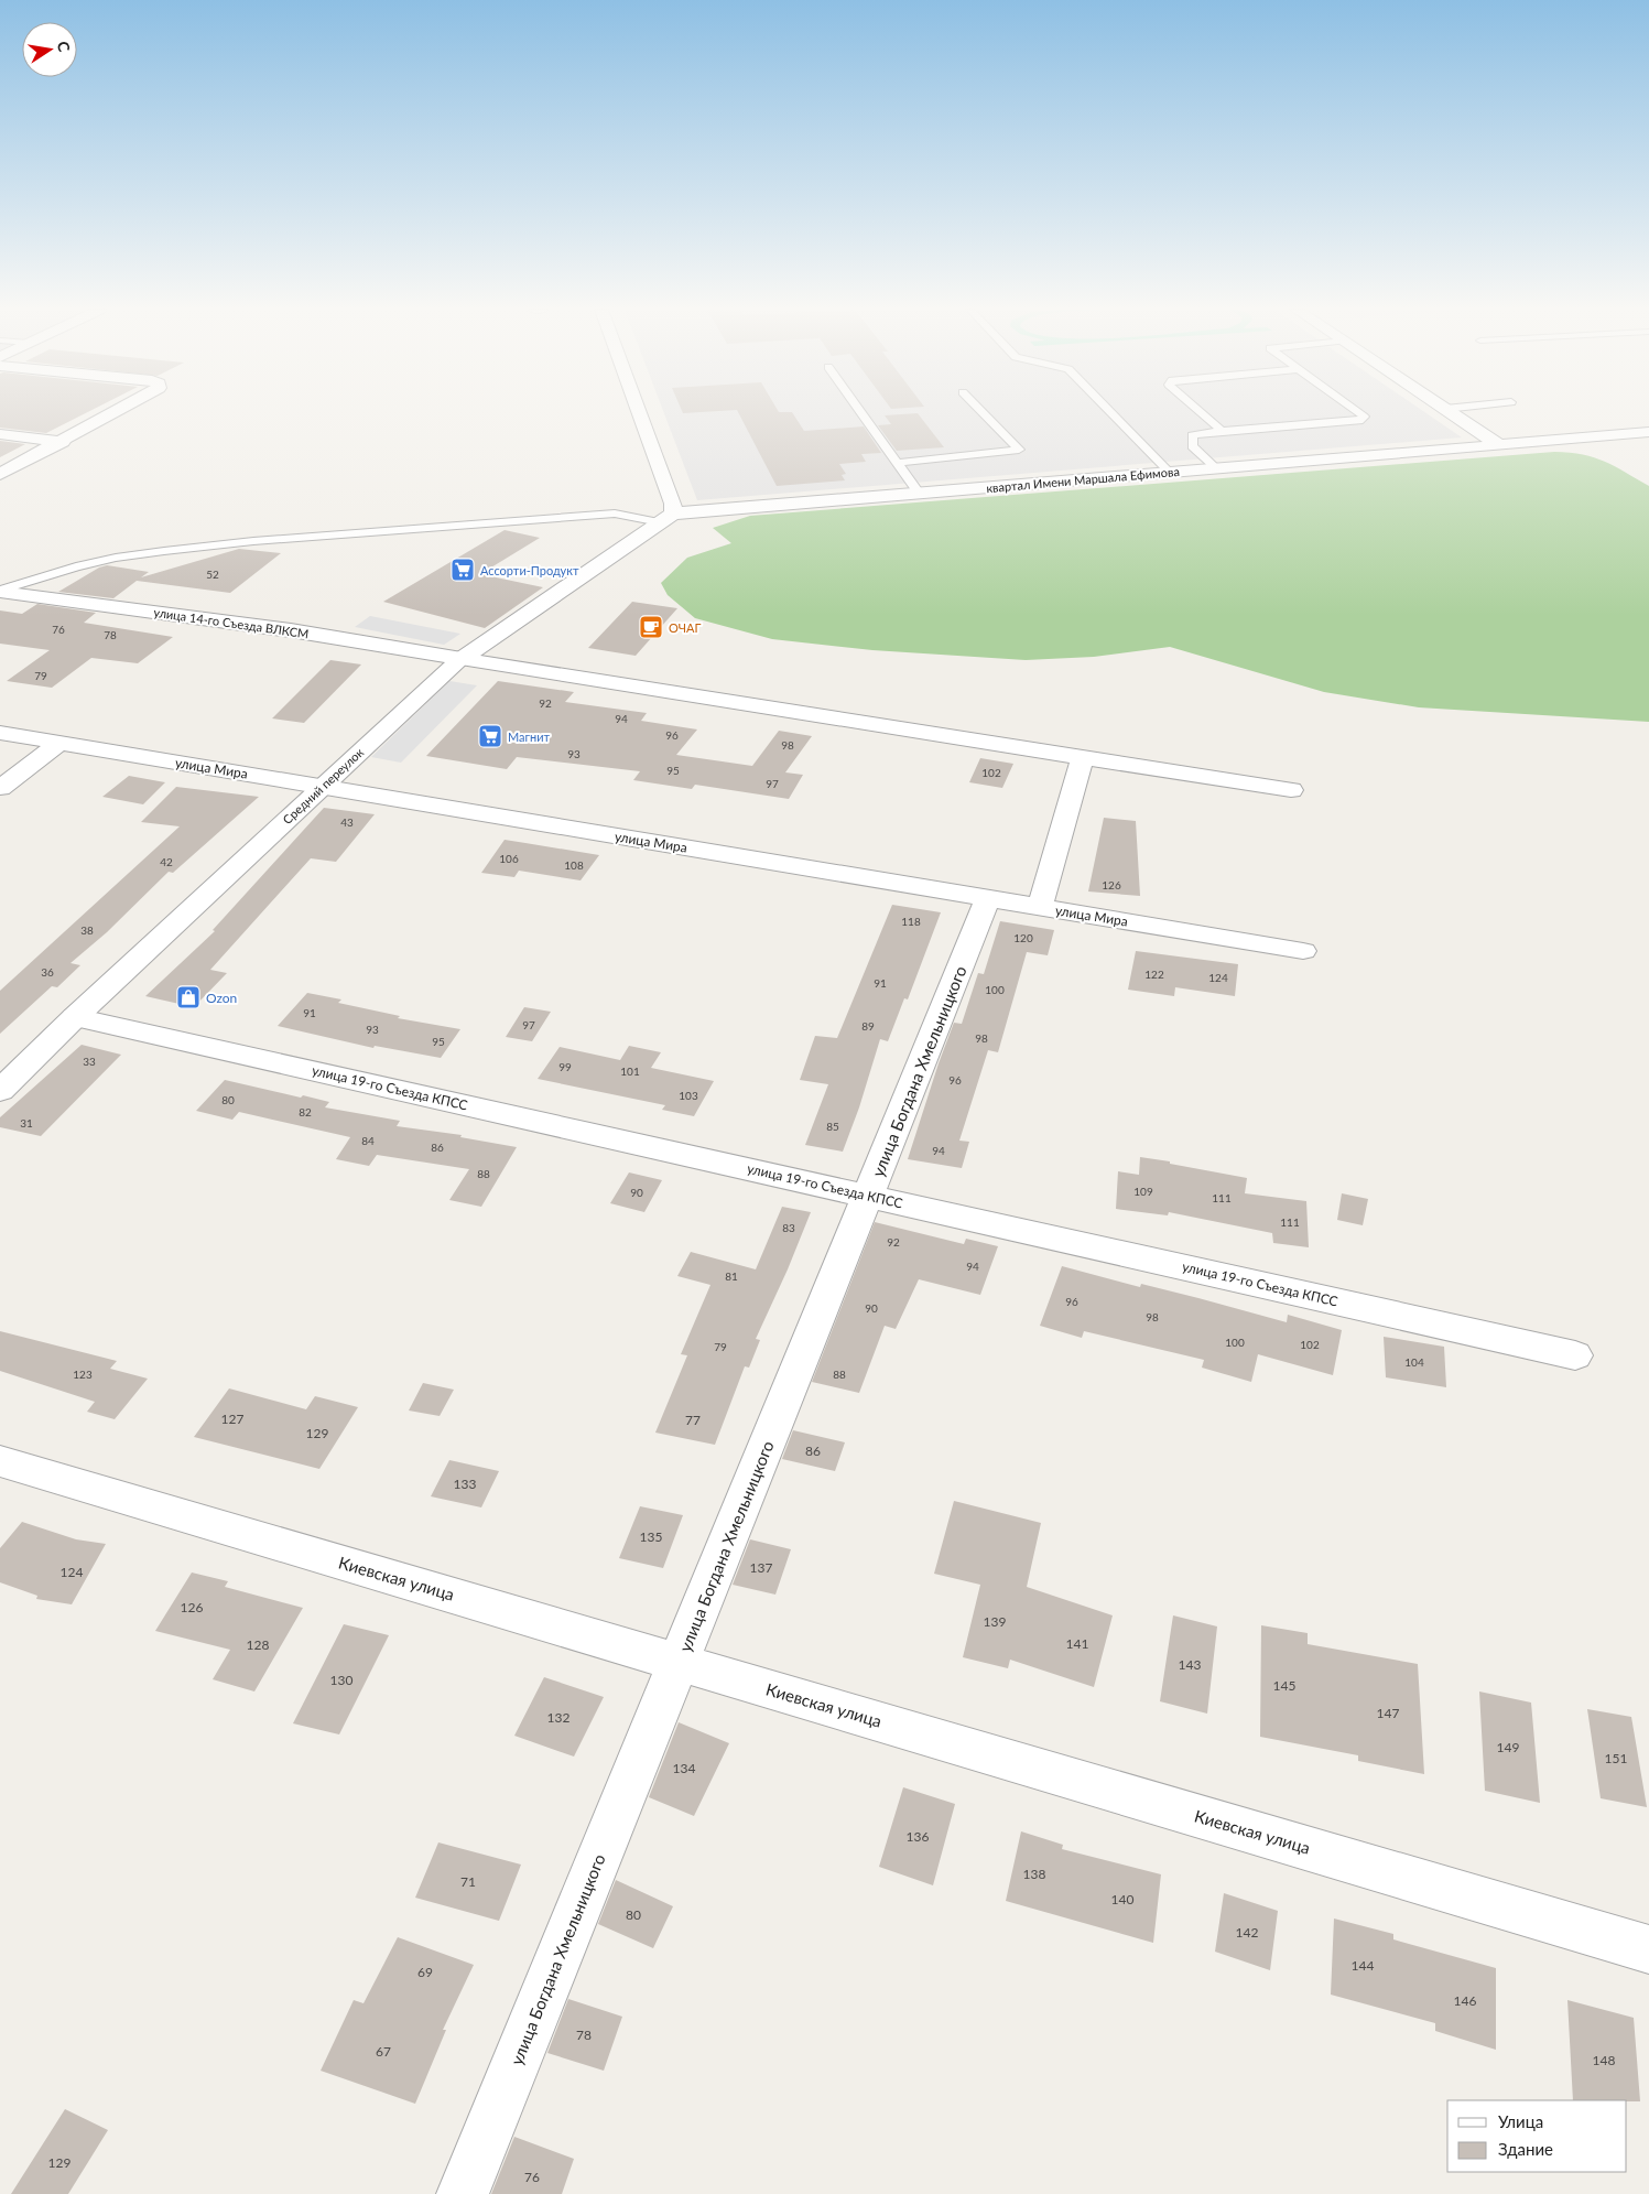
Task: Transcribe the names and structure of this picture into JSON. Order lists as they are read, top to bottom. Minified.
{"streets":{"street":["квартал Имени Маршала Ефимова","улица 14-го Съезда ВЛКСМ","улица Мира","Средний переулок","улица Богдана Хмельницкого","улица 19-го Съезда КПСС","Киевская улица"]},"crossings":[["квартал Имени Маршала Ефимова","Средний переулок"],["улица 14-го Съезда ВЛКСМ","Средний переулок"],["улица Мира","Средний переулок"],["улица Мира","улица Богдана Хмельницкого"],["Средний переулок","улица 19-го Съезда КПСС"],["улица Богдана Хмельницкого","улица 19-го Съезда КПСС"],["улица Богдана Хмельницкого","Киевская улица"]],"places":{"supermarket":["Ассорти-Продукт","Магнит"],"cafe":["ОЧАГ"],"shop":["Ozon"]},"house_numbers":["52","76","78","79","92","94","96","98","93","95","102","97","43","106","42","108","126","118","38","120","36","122","124","91","100","91","97","89","93","98","95","33","99","101","96","103","80","82","31","85","84","86","94","88","109","90","111","111","83","92","94","81","96","90","98","100","102","79","104","123","88","127","77","129","86","133","135","137","124","126","139","141","128","143","130","145","147","132","149","151","134","136","138","71","140","80","142","144","69","146","78","67","148","129","76"],"legend":["Улица","Здание"],"north":"right"}
